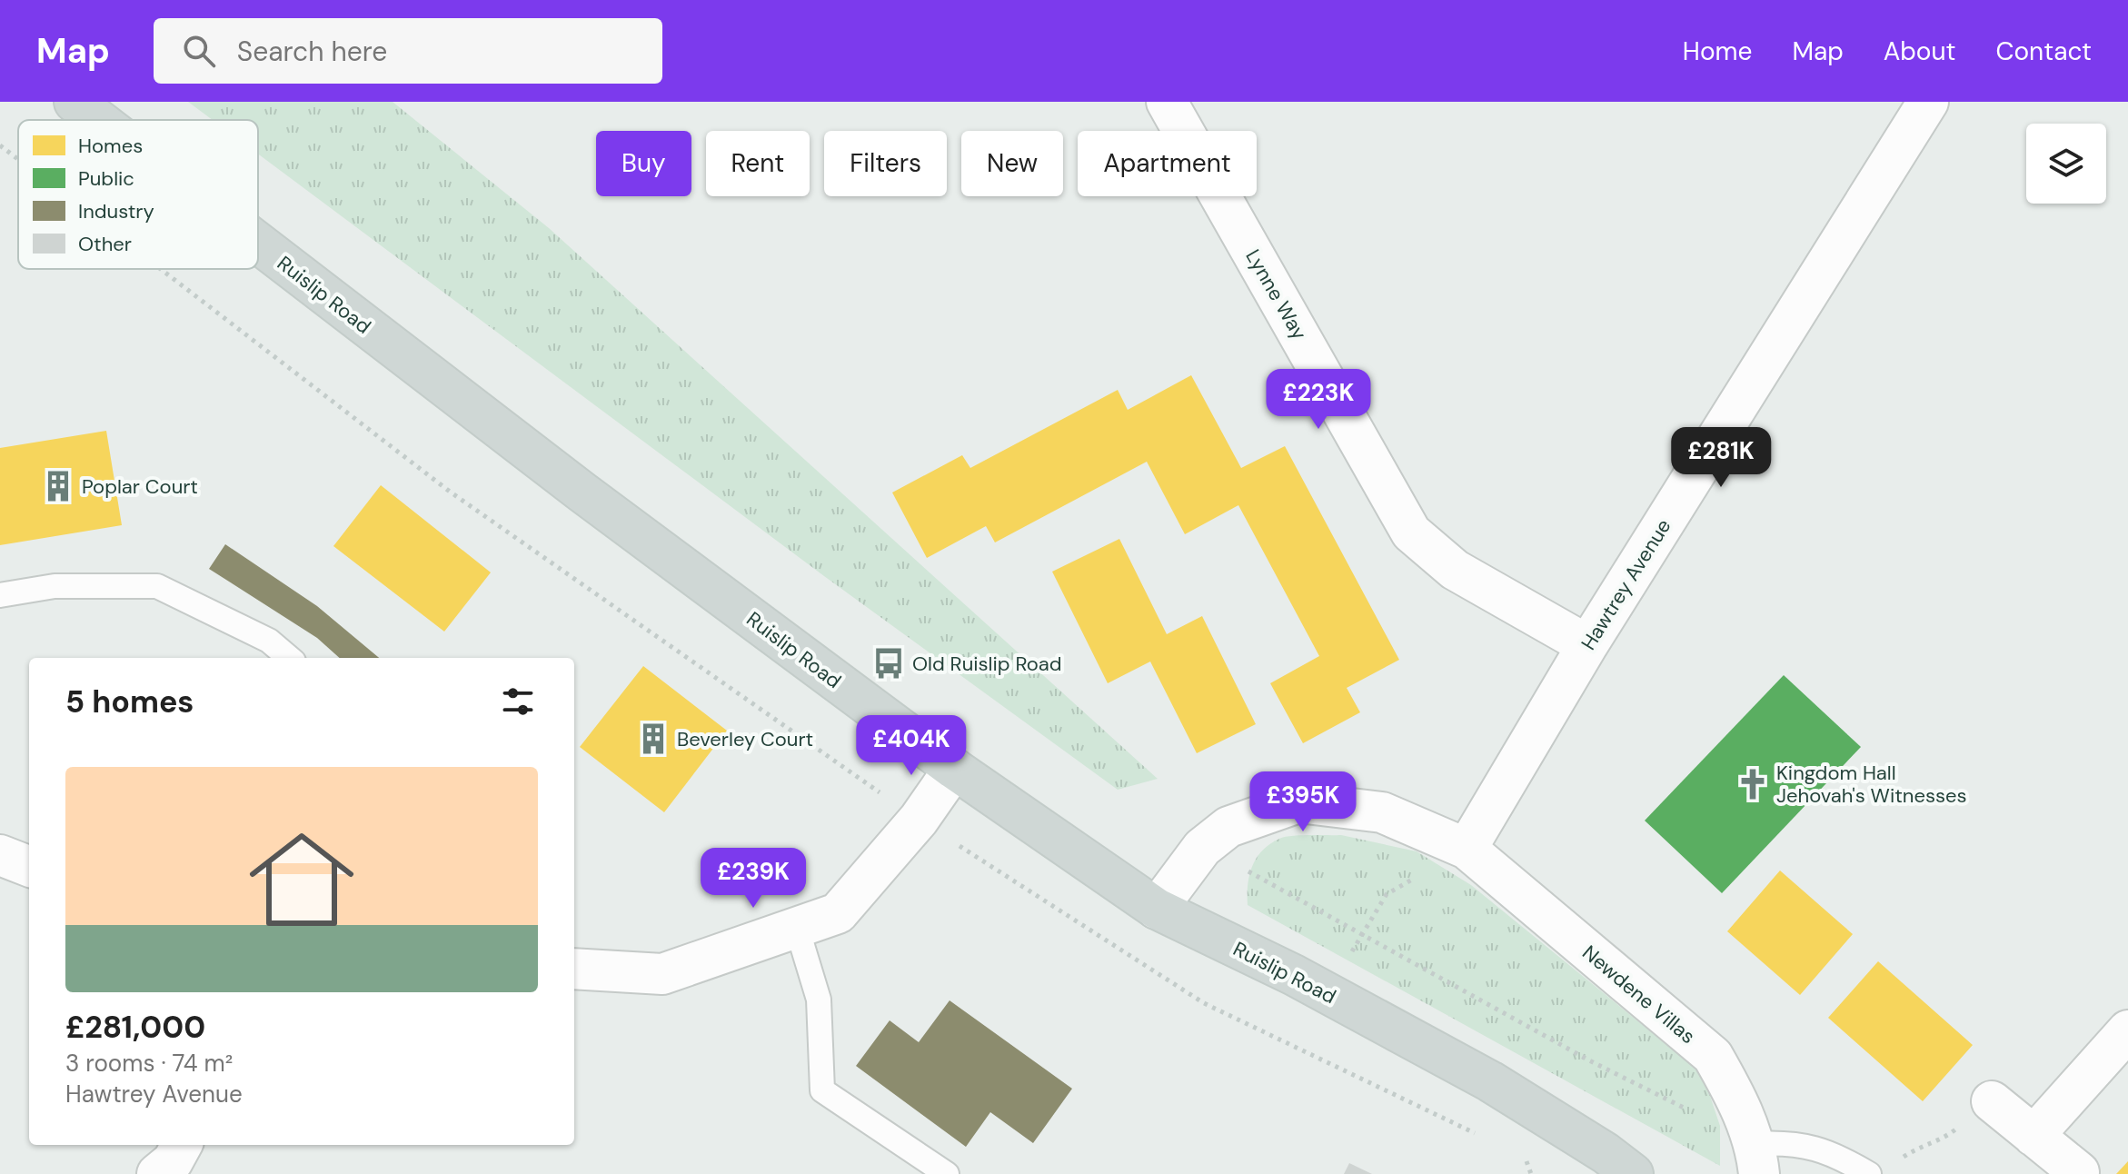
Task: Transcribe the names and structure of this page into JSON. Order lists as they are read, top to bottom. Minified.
{"streets":{"main road":["Ruislip Road"],"street":["Lynne Way","Hawtrey Avenue","Newdene Villas"]},"crossings":[["Lynne Way","Hawtrey Avenue"],["Hawtrey Avenue","Newdene Villas"]],"places":{"building":["Poplar Court","Beverley Court"],"bus stop":["Old Ruislip Road"],"church":["Kingdom Hall Jehovah's Witnesses"]},"legend":["Homes","Public","Industry","Other"],"page":{"header":"Map","search":"Search here","nav":["Home","Map","About","Contact"],"chip":["Buy","Rent","Filters","New","Apartment"],"price":["£223K","£281K","£404K","£395K","£239K"],"heading":"5 homes","list":[{"name":"£281,000","note":"3 rooms · 74 m² · Hawtrey Avenue"}]}}
